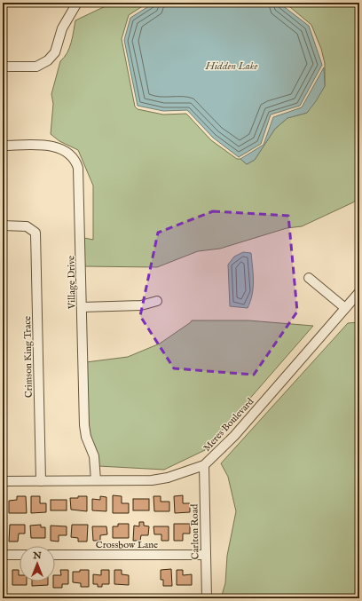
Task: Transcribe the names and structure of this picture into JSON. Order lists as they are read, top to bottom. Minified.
{"streets":{"street":["Village Drive","Crimson King Trace","Meres Boulevard","Carlton Road","Crossbow Lane"]},"crossings":[["Village Drive","Meres Boulevard"],["Crimson King Trace","Meres Boulevard"],["Meres Boulevard","Carlton Road"],["Carlton Road","Crossbow Lane"]],"water":["Hidden Lake"],"north":"top"}
